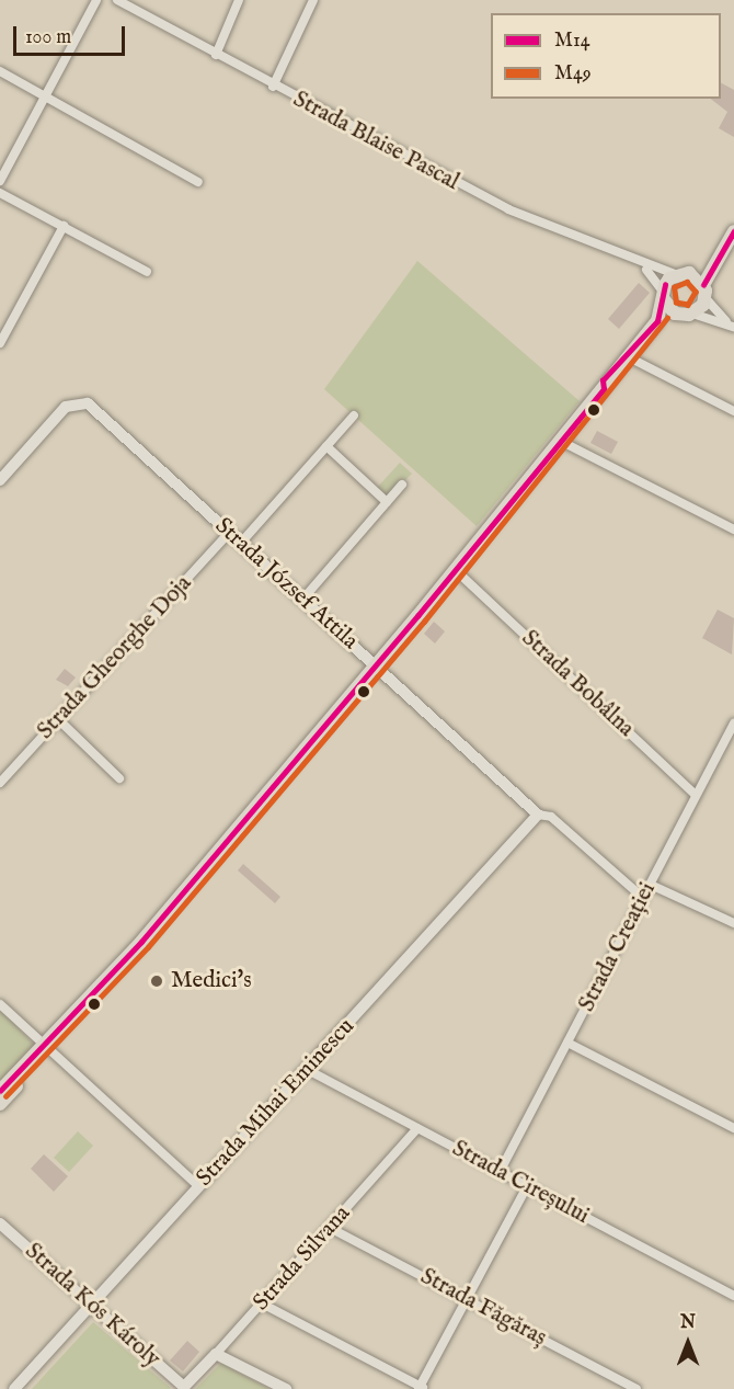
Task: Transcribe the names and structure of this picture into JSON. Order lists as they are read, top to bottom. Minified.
{"streets":{"street":["Strada Blaise Pascal","Strada József Attila","Strada Gheorghe Doja","Strada Bobâlna","Strada Creației","Strada Mihai Eminescu","Strada Cireșului","Strada Silvana","Strada Kós Károly","Strada Făgăraș"]},"crossings":[["Strada József Attila","Strada Gheorghe Doja"],["Strada József Attila","Strada Creației"],["Strada József Attila","Strada Mihai Eminescu"],["Strada Bobâlna","Strada Creației"],["Strada Creației","Strada Cireșului"],["Strada Mihai Eminescu","Strada Cireșului"],["Strada Mihai Eminescu","Strada Kós Károly"],["Strada Cireșului","Strada Silvana"],["Strada Silvana","Strada Kós Károly"],["Strada Silvana","Strada Făgăraș"]],"places":["Medici's"],"lines":["transit line M14","transit line M49"],"legend":["M14","M49"],"scale_bar":"100 m","north":"top"}
